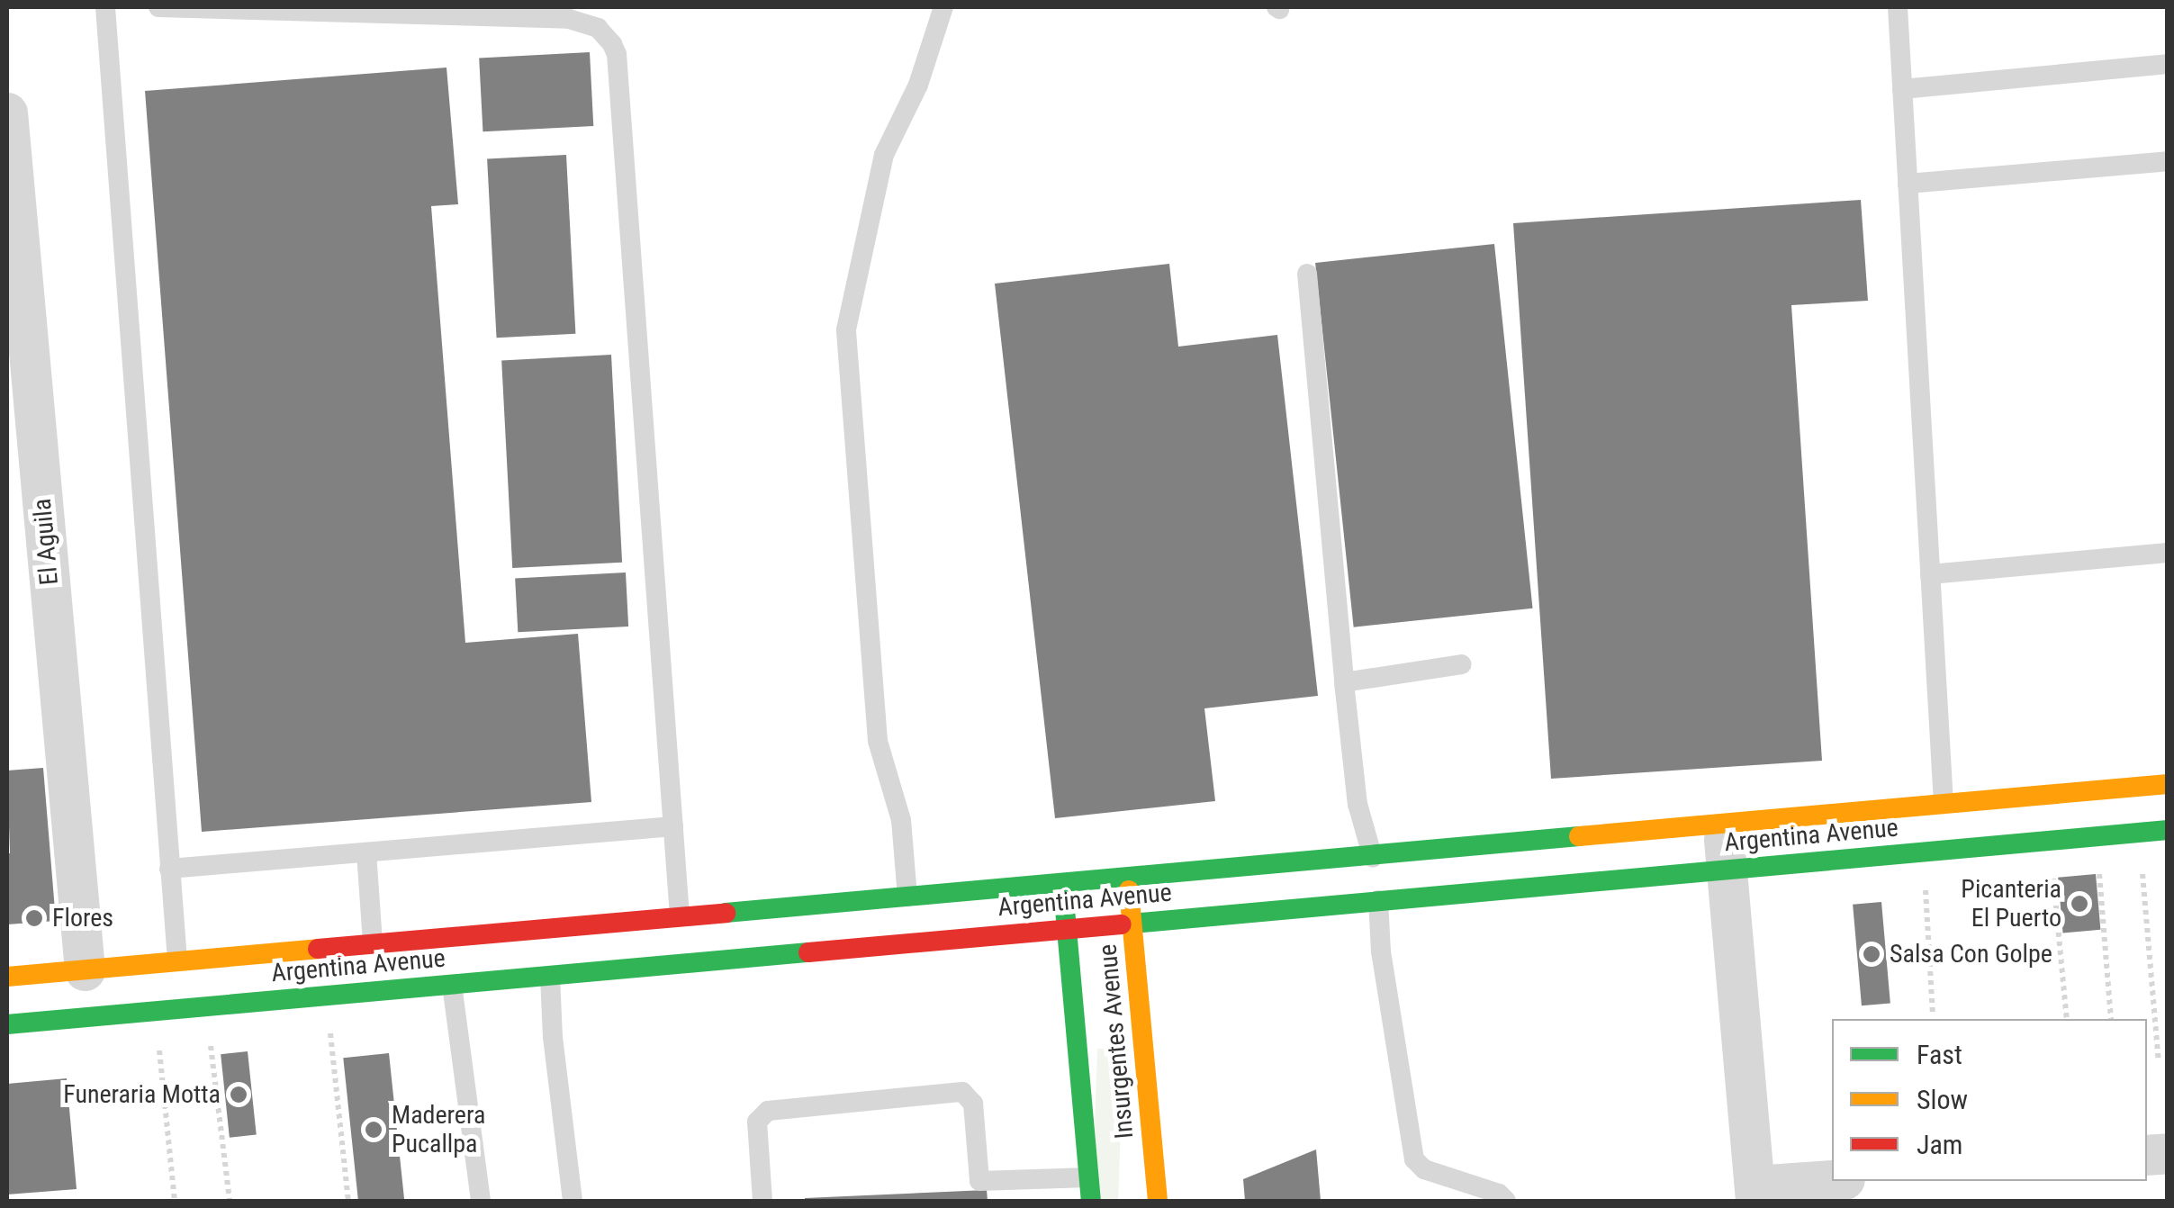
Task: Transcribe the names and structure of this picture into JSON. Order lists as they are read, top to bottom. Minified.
{"streets":{"main road":["Argentina Avenue","Insurgentes Avenue"],"street":["El Aguila"]},"crossings":[["El Aguila","Argentina Avenue"],["Argentina Avenue","Insurgentes Avenue"]],"places":["Picanteria El Puerto","Flores","Salsa Con Golpe","Funeraria Motta","Maderera Pucallpa"],"legend":["Fast","Slow","Jam"]}
